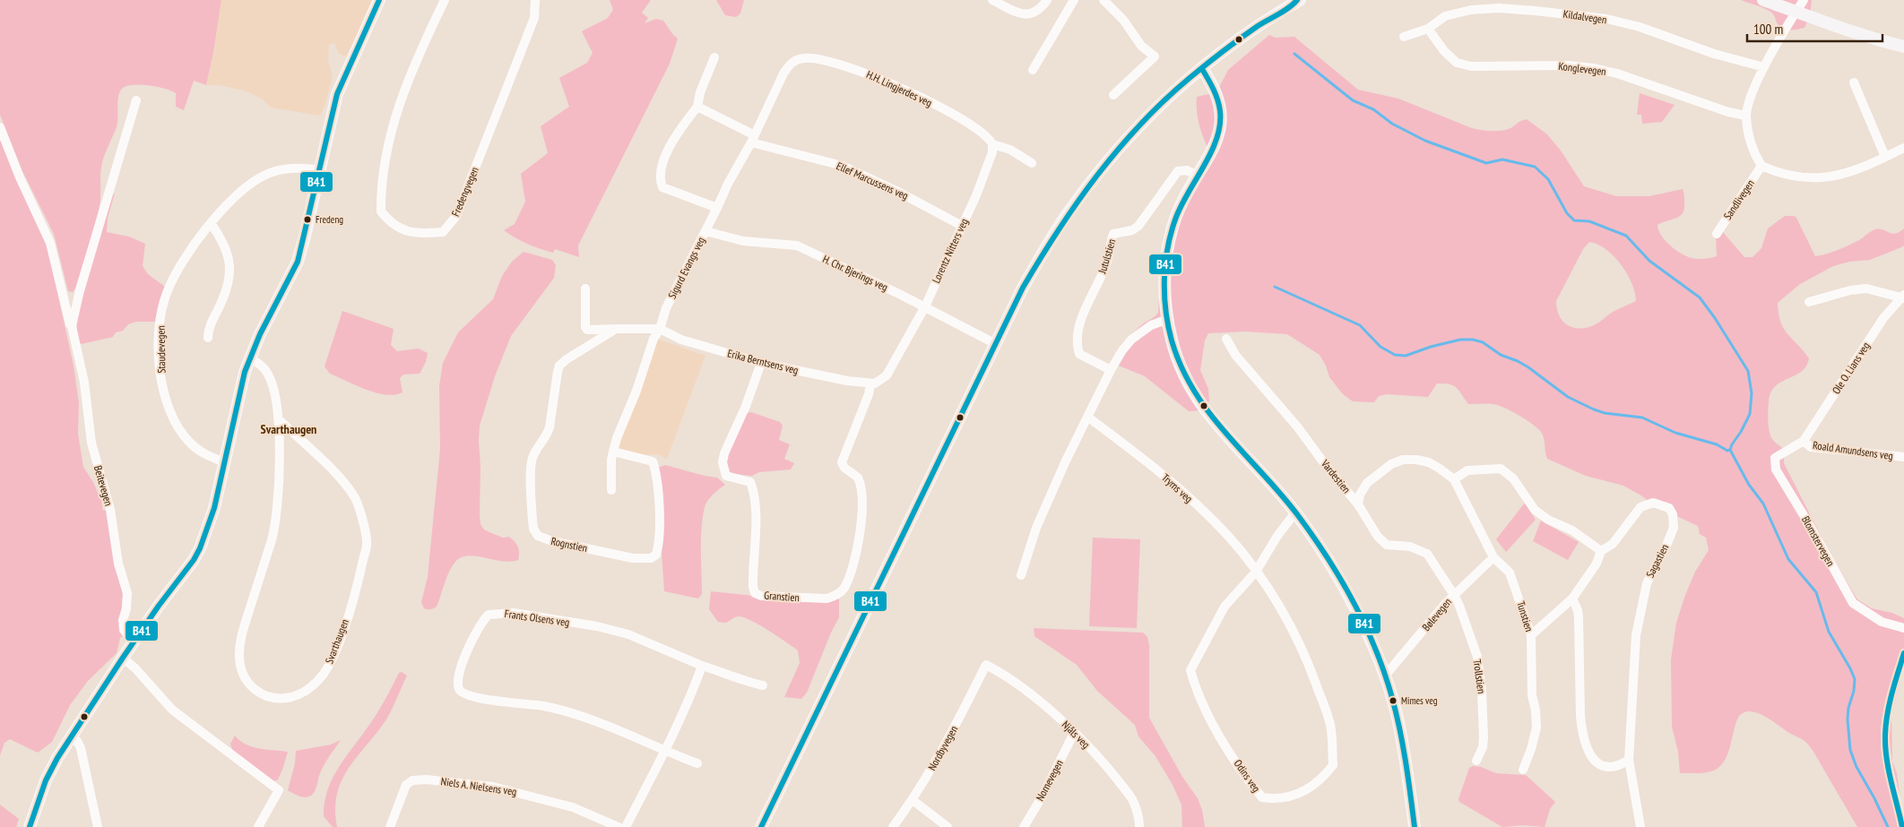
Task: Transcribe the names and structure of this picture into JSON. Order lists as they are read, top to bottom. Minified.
{"streets":{"street":["Kildalvegen","Konglevegen","H.H. Lingjerdes veg","Ellef Marcussens veg","Fredengvegen","Sandlivegen","Lorentz Nitters veg","Jutulstien","Sigurd Evangs veg","H. Chr. Bjerings veg","Staudevegen","Erika Berntsens veg","Ole O. Lians veg","Roald Amundsens veg","Vardestien","Beitevegen","Tryms veg","Blomstervegen","Rognstien","Sagastien","Granstien","Bølevegen","Tunstien","Frants Olsens veg","Svarthaugen","Trollstien","Njåls veg","Nordbyvegen","Odins veg","Nornevegen","Niels A. Nielsens veg"]},"crossings":[["Kildalvegen","Konglevegen"],["H.H. Lingjerdes veg","Lorentz Nitters veg"],["H.H. Lingjerdes veg","Sigurd Evangs veg"],["Ellef Marcussens veg","Lorentz Nitters veg"],["Ellef Marcussens veg","Sigurd Evangs veg"],["Lorentz Nitters veg","H. Chr. Bjerings veg"],["Lorentz Nitters veg","Erika Berntsens veg"],["Lorentz Nitters veg","Granstien"],["Sigurd Evangs veg","H. Chr. Bjerings veg"],["Sigurd Evangs veg","Erika Berntsens veg"],["Erika Berntsens veg","Granstien"],["Ole O. Lians veg","Roald Amundsens veg"],["Ole O. Lians veg","Blomstervegen"],["Roald Amundsens veg","Blomstervegen"],["Vardestien","Bølevegen"],["Vardestien","Tunstien"],["Vardestien","Trollstien"],["Tryms veg","Odins veg"],["Sagastien","Tunstien"],["Bølevegen","Tunstien"],["Bølevegen","Trollstien"],["Njåls veg","Nordbyvegen"],["Njåls veg","Nornevegen"]],"districts":["Svarthaugen"],"places":["Fredeng","Mimes veg"],"lines":["transit line B41"],"scale_bar":"100 m"}
